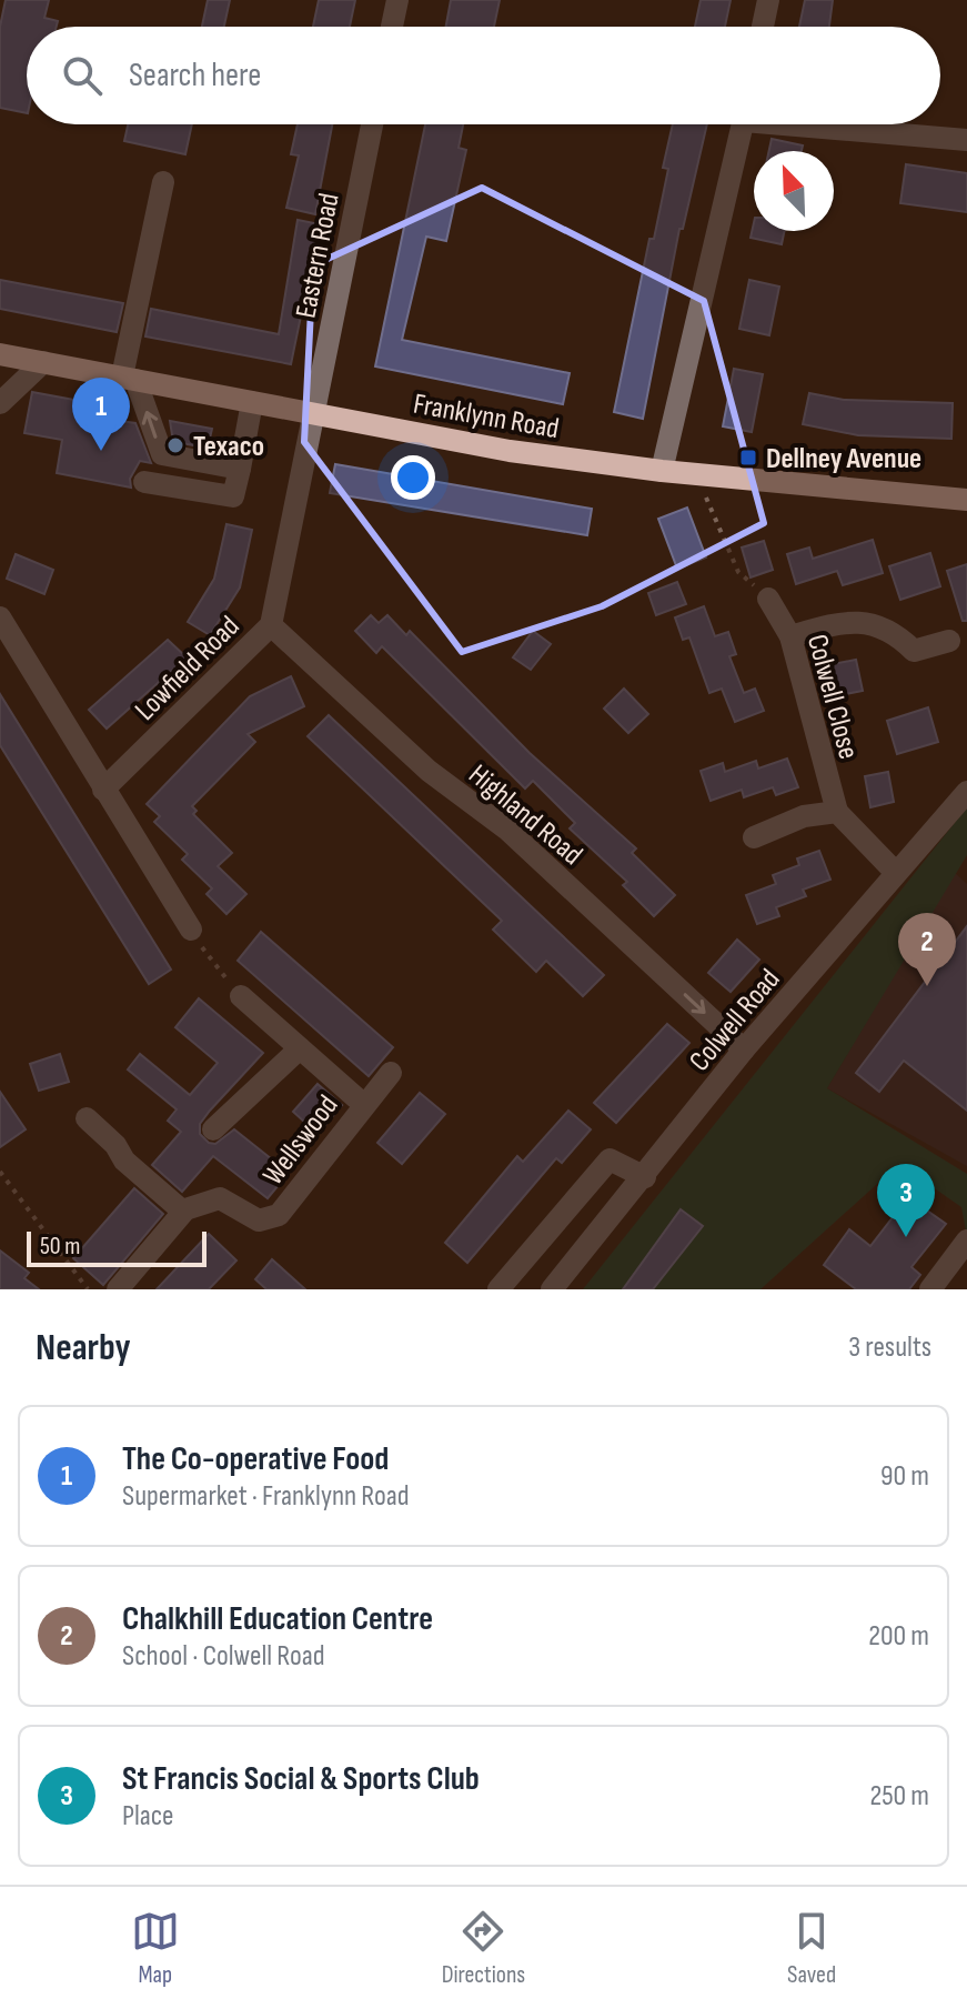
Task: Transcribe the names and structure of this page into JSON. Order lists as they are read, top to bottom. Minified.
{"streets":{"main road":["Franklynn Road"],"street":["Eastern Road","Lowfield Road","Colwell Close","Highland Road","Colwell Road","Wellswood"]},"crossings":[["Eastern Road","Franklynn Road"],["Eastern Road","Lowfield Road"],["Franklynn Road","Lowfield Road"],["Lowfield Road","Highland Road"],["Colwell Close","Colwell Road"],["Highland Road","Colwell Road"]],"one_way":["Highland Road"],"places":{"other":["Texaco"],"transit":["Dellney Avenue"]},"scale_bar":"50 m","north":"top left","page":{"search":"Search here","pins":["1","2","3"],"scale":"50 m","heading":["Nearby","3 results"],"list":[{"mark":"1","name":"The Co-operative Food","note":"Supermarket · Franklynn Road","value":"90 m"},{"mark":"2","name":"Chalkhill Education Centre","note":"School · Colwell Road","value":"200 m"},{"mark":"3","name":"St Francis Social & Sports Club","note":"Place","value":"250 m"}],"nav":["Map","Directions","Saved"]}}
